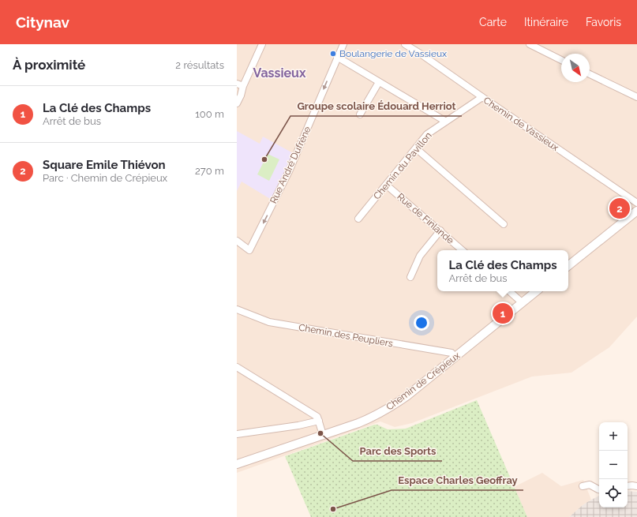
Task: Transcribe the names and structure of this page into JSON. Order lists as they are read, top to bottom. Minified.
{"streets":{"street":["Chemin de Vassieux","Rue André Dufrène","Chemin du Pavillon","Rue de Finlande","Chemin des Peupliers","Chemin de Crépieux"]},"crossings":[["Chemin de Vassieux","Chemin du Pavillon"],["Chemin du Pavillon","Rue de Finlande"],["Chemin des Peupliers","Chemin de Crépieux"]],"one_way":["Rue André Dufrène"],"districts":["Vassieux"],"places":["Boulangerie de Vassieux","Groupe scolaire Édouard Herriot","Parc des Sports","Espace Charles Geoffray"],"north":"bottom right","page":{"header":"Citynav","nav":["Carte","Itinéraire","Favoris"],"heading":["À proximité","2 résultats"],"list":[{"mark":"1","name":"La Clé des Champs","note":"Arrêt de bus","value":"100 m"},{"mark":"2","name":"Square Emile Thiévon","note":"Parc · Chemin de Crépieux","value":"270 m"}],"pins":["2","1"],"popup":["La Clé des Champs","Arrêt de bus"],"map_buttons":["+","−"]}}
